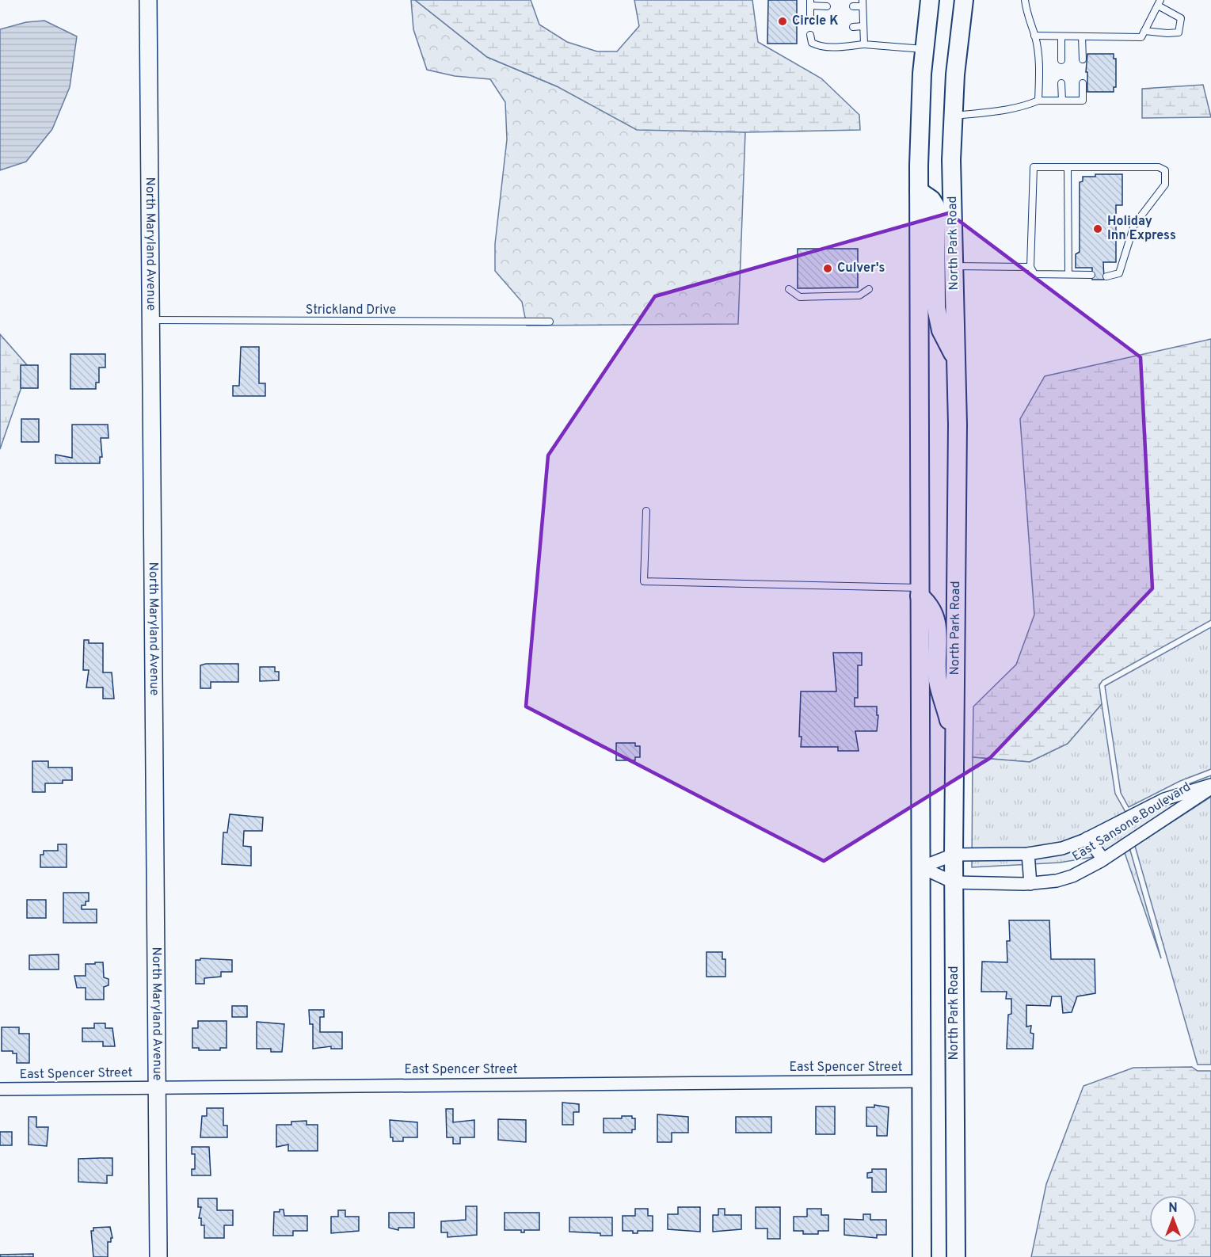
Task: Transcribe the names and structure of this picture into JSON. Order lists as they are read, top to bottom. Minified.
{"streets":{"main road":["North Park Road"],"street":["North Maryland Avenue","East Sansone Boulevard","East Spencer Street"],"lane":["Strickland Drive"]},"crossings":[["North Park Road","East Sansone Boulevard"],["North Maryland Avenue","Strickland Drive"],["North Maryland Avenue","East Spencer Street"]],"places":["Circle K","Holiday Inn Express","Culver's"],"north":"top"}
